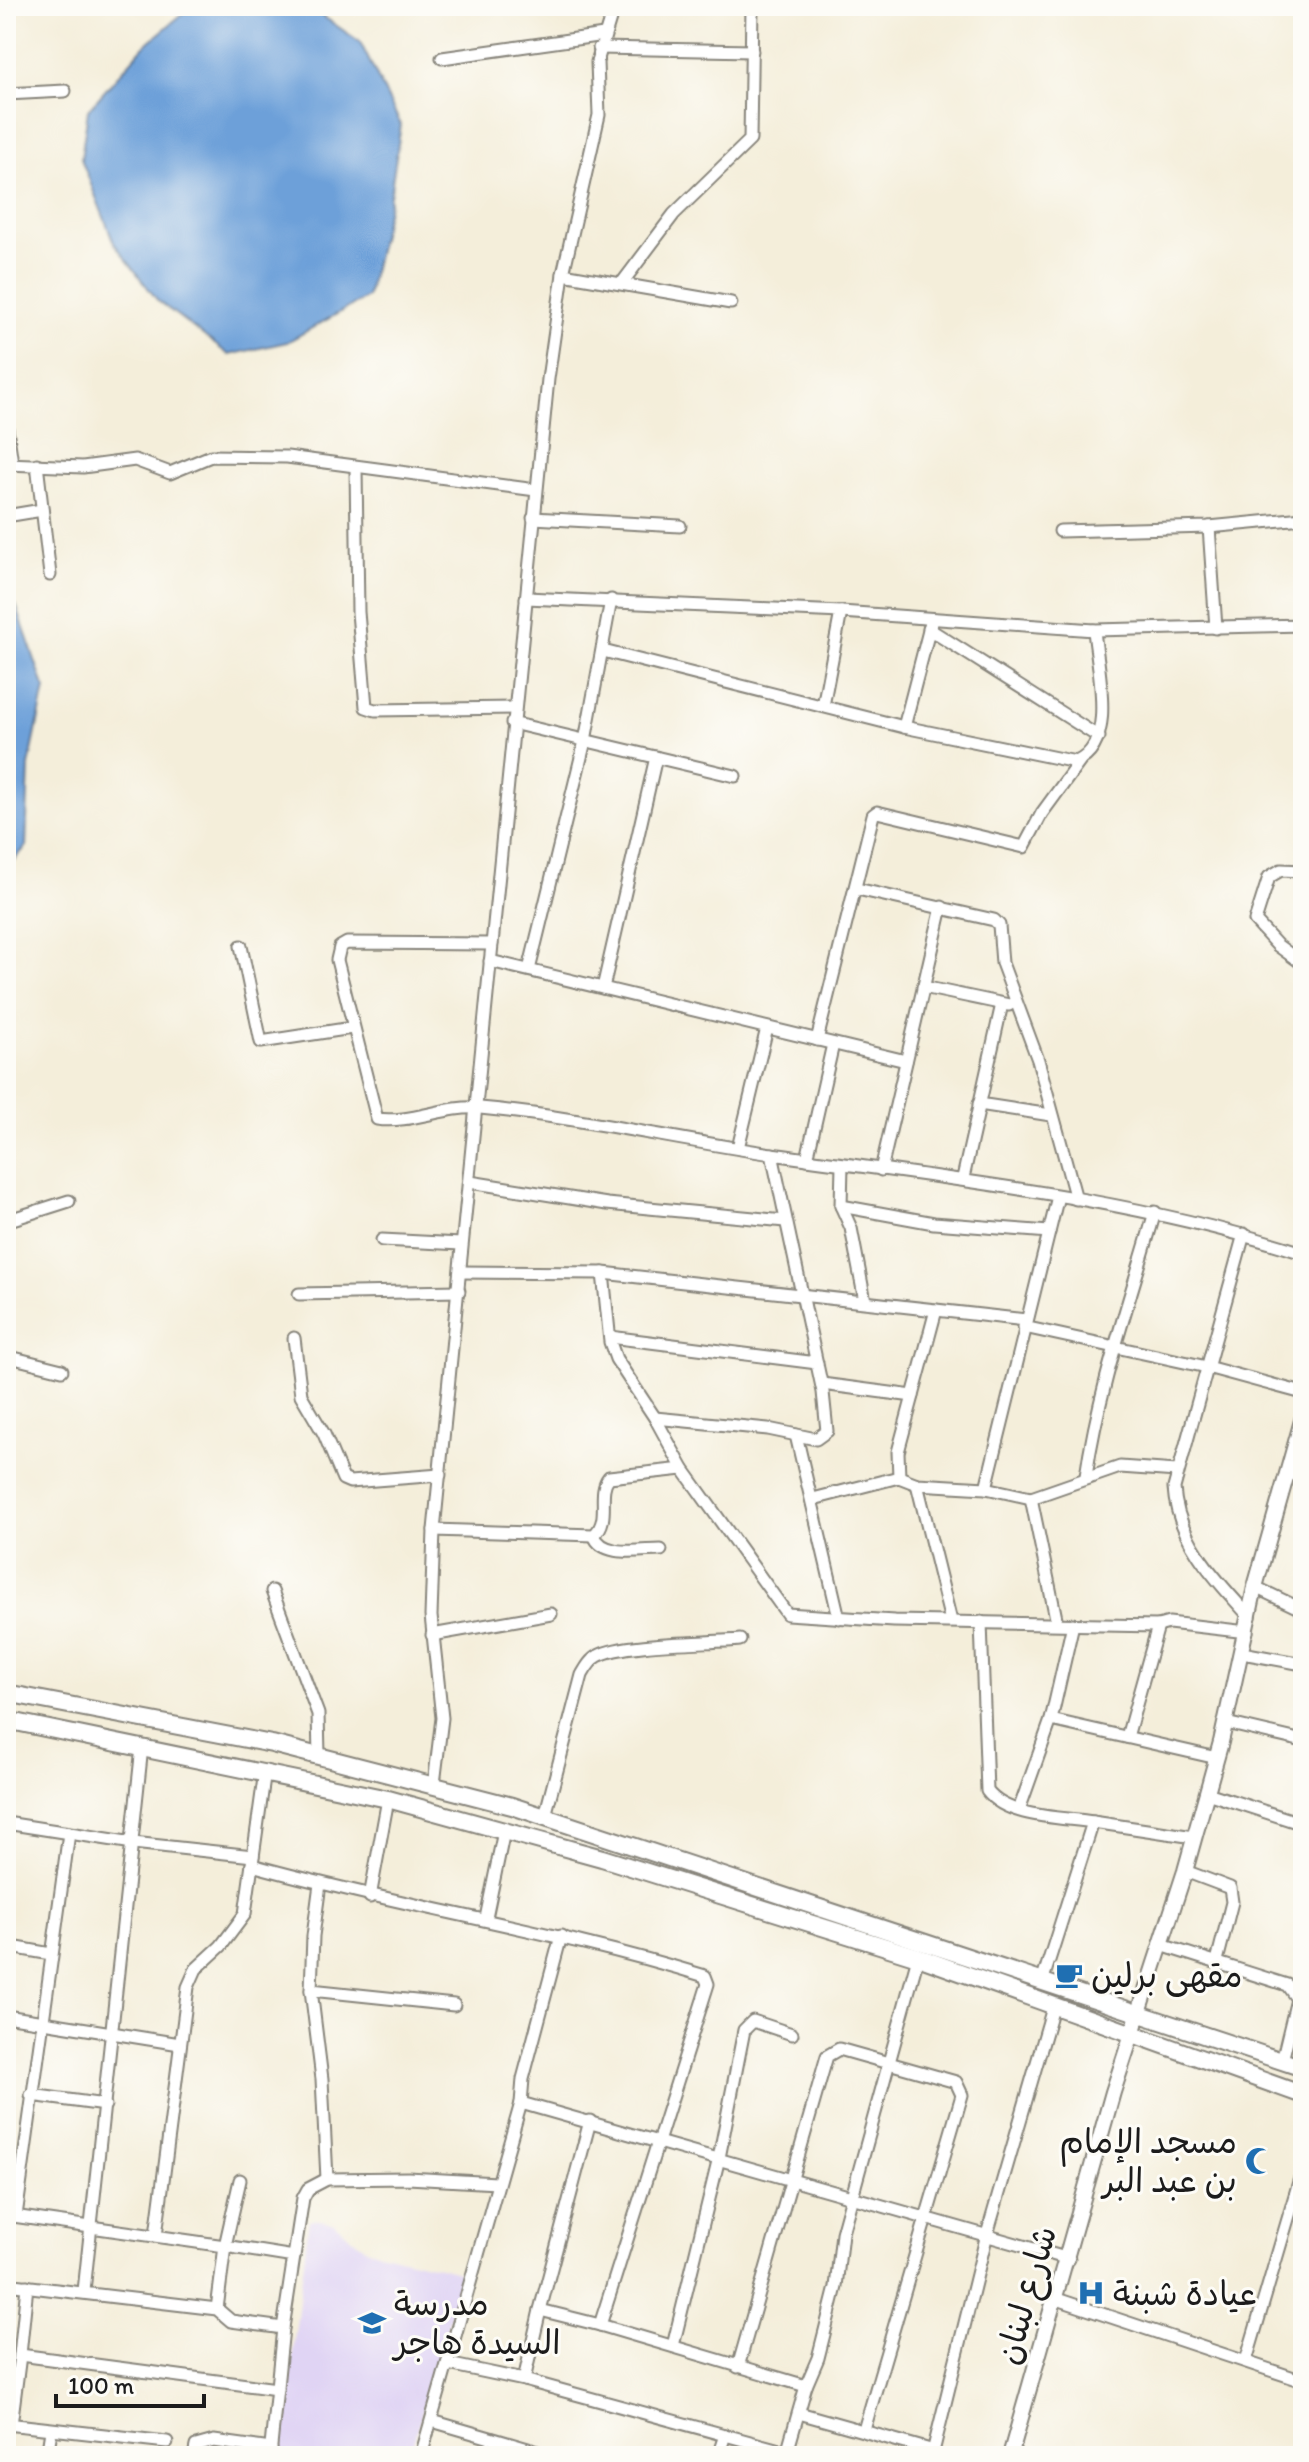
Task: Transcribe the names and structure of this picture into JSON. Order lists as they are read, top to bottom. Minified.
{"streets":{"street":["شارع لبنان"]},"places":{"cafe":["مقهى برلين"],"mosque":["مسجد الإمام بن عبد البر"],"hospital":["عيادة شبنة"],"school or university":["مدرسة السيدة هاجر"]},"scale_bar":"100 m"}
